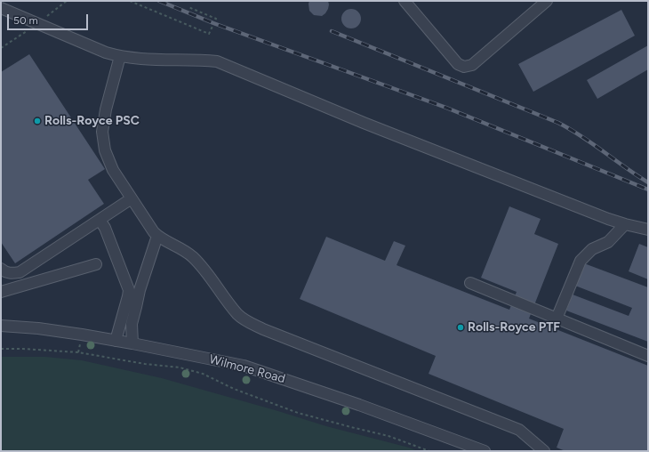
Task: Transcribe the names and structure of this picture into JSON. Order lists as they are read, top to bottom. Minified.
{"streets":{"street":["Wilmore Road"]},"places":["Rolls-Royce PSC","Rolls-Royce PTF"],"scale_bar":"50 m"}
